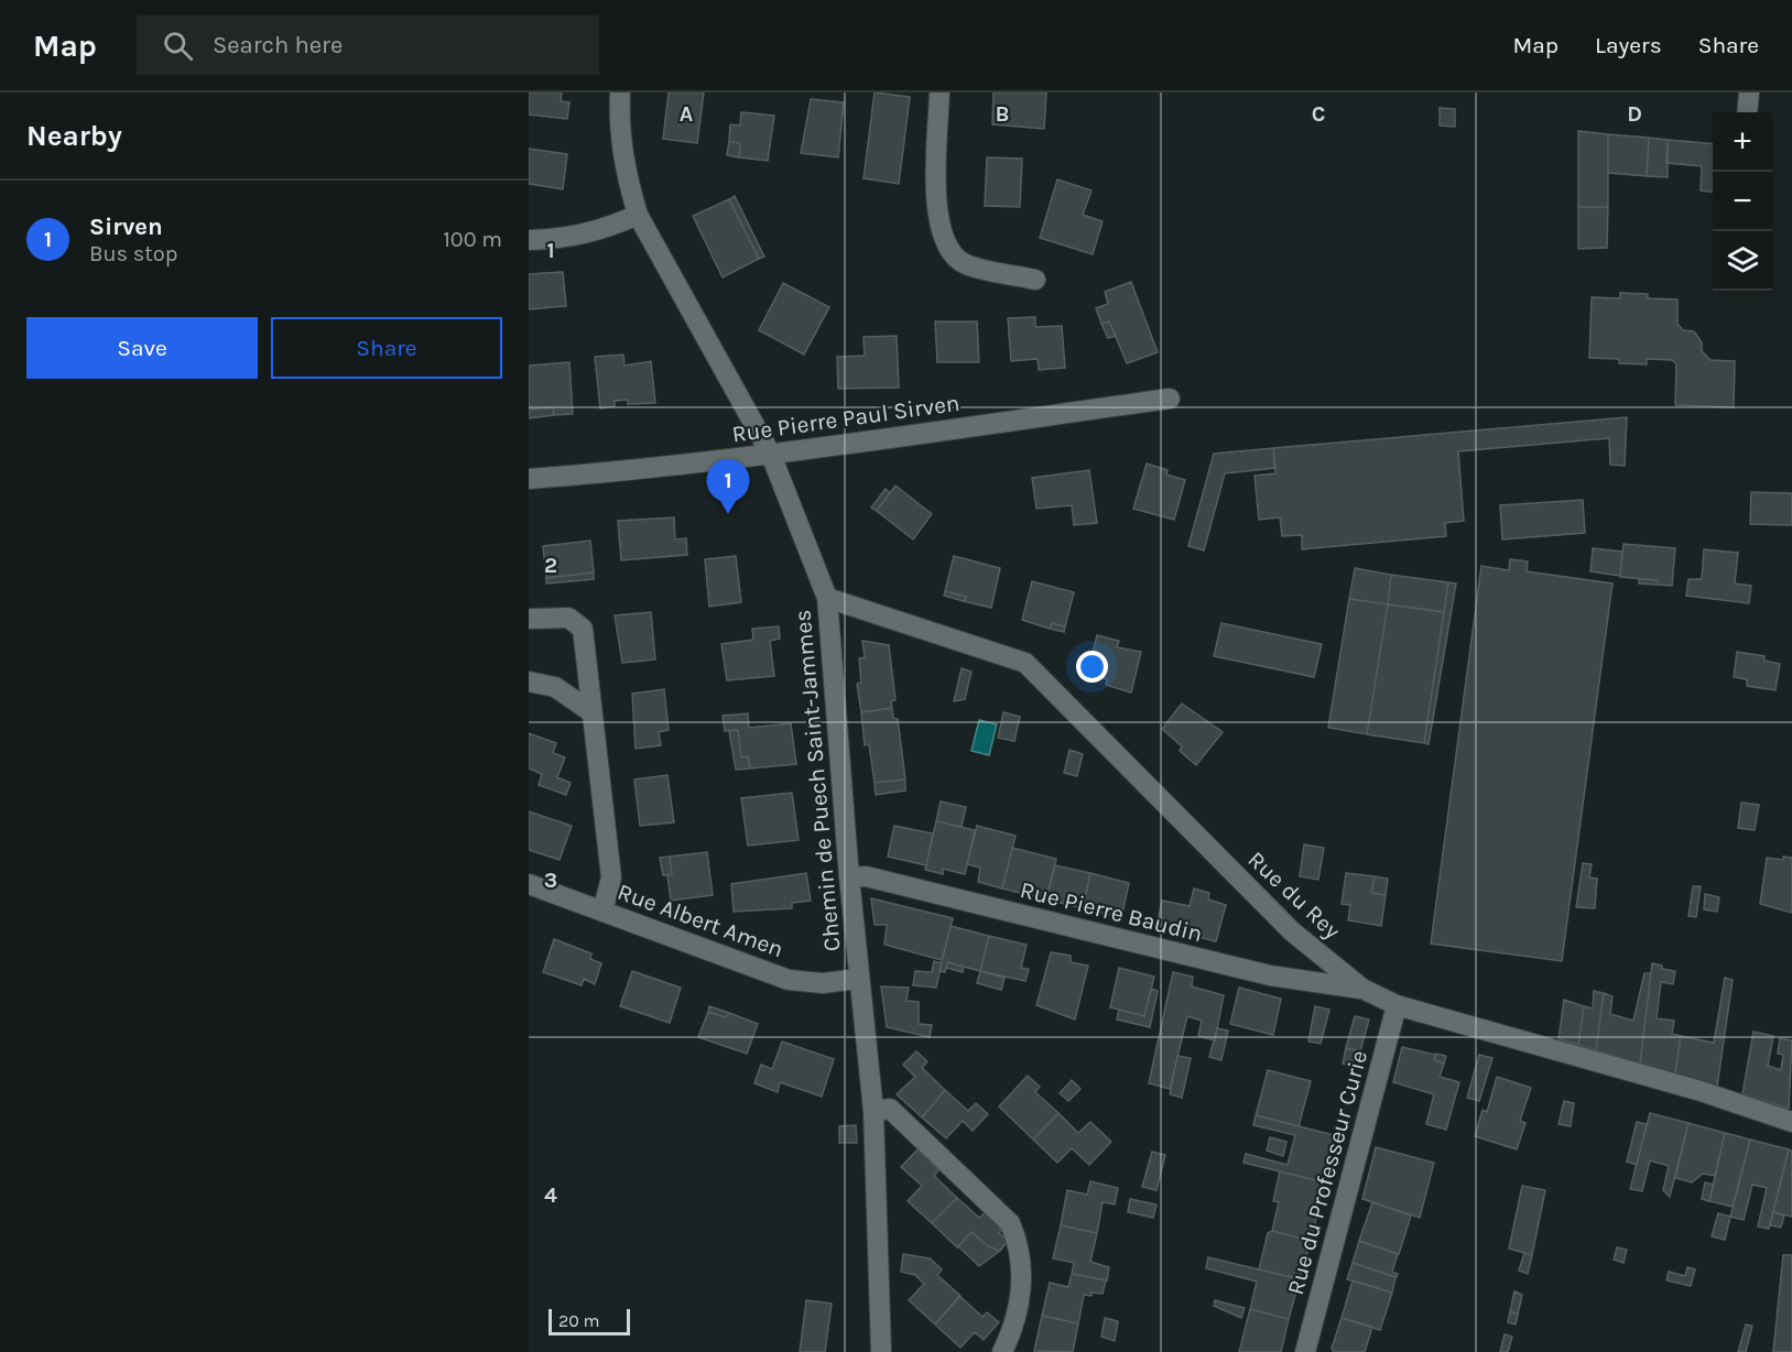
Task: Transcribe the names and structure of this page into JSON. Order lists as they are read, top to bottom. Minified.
{"streets":{"street":["Rue Pierre Paul Sirven","Chemin de Puech Saint-Jammes","Rue du Rey","Rue Pierre Baudin","Rue Albert Amen","Rue du Professeur Curie"]},"crossings":[["Rue Pierre Paul Sirven","Chemin de Puech Saint-Jammes"],["Chemin de Puech Saint-Jammes","Rue du Rey"],["Chemin de Puech Saint-Jammes","Rue Pierre Baudin"],["Chemin de Puech Saint-Jammes","Rue Albert Amen"],["Rue du Rey","Rue Pierre Baudin"],["Rue du Rey","Rue du Professeur Curie"]],"scale_bar":"20 m","page":{"header":"Map","search":"Search here","nav":["Map","Layers","Share"],"heading":"Nearby","map_buttons":["+","−"],"list":[{"mark":"1","name":"Sirven","note":"Bus stop","value":"100 m"}],"buttons":["Save","Share"],"pins":"1","scale":"20 m"},"grid":{"columns":["A","B","C","D"],"rows":["1","2","3","4"]}}
